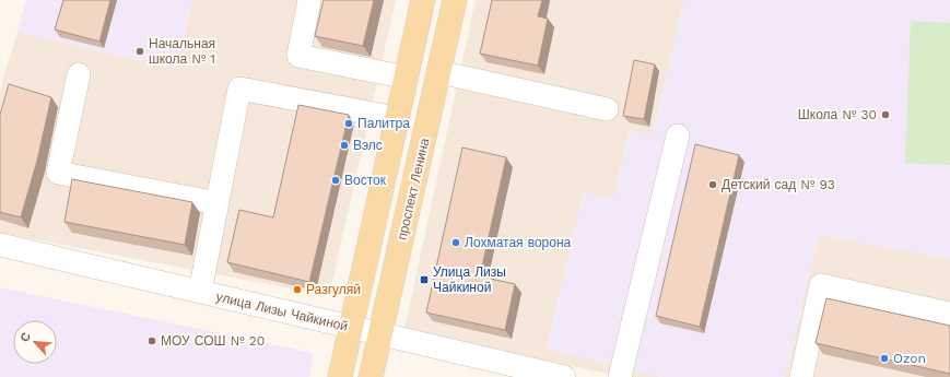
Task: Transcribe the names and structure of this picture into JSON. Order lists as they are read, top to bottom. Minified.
{"streets":{"main road":["проспект Ленина"],"street":["улица Лизы Чайкиной"]},"crossings":[["проспект Ленина","улица Лизы Чайкиной"]],"places":{"other":["Начальная школа № 1","Школа № 30","Палитра","Вэлс","Восток","Детский сад № 93","Лохматая ворона","Разгуляй","МОУ СОШ № 20","Ozon"],"transit":["Улица Лизы Чайкиной"]},"north":"top left"}
